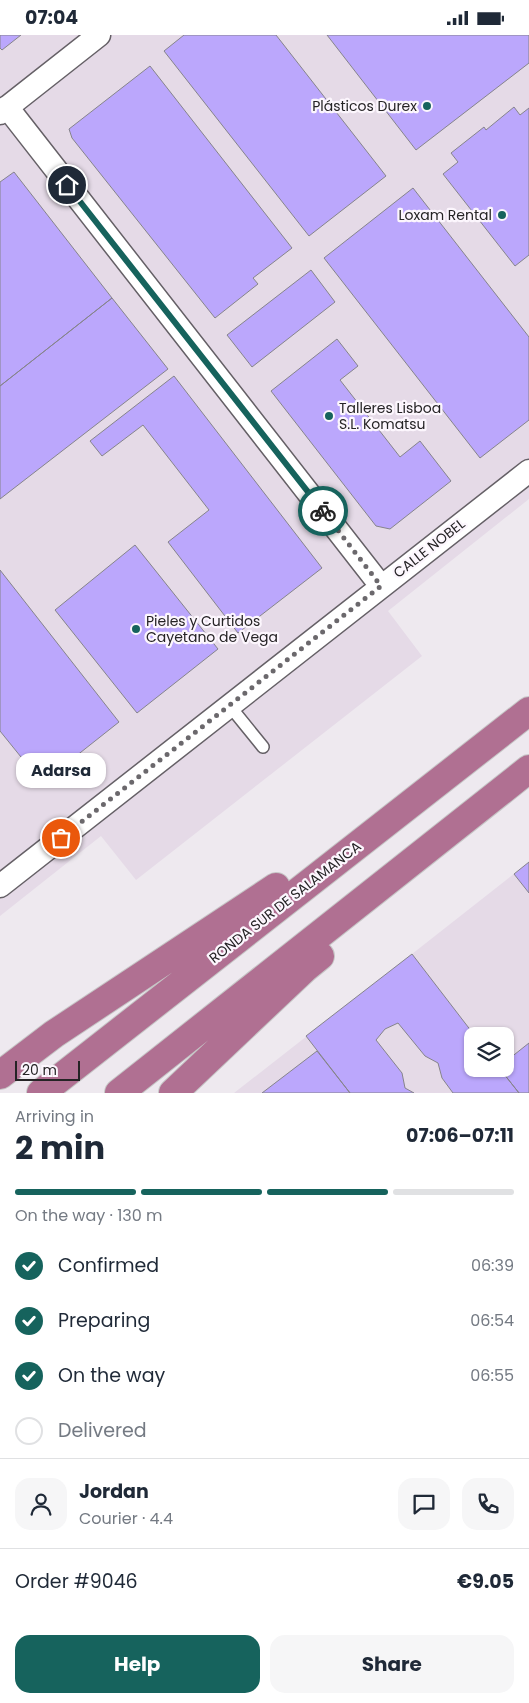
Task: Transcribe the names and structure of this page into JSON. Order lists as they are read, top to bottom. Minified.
{"streets":{"highway":["RONDA SUR DE SALAMANCA"],"street":["CALLE NOBEL"]},"places":["Plásticos Durex","Loxam Rental","Talleres Lisboa S.L. Komatsu","Pieles y Curtidos Cayetano de Vega","Adarsa"],"scale_bar":"20 m","page":{"status":"07:04","bubble":"Adarsa","scale":"20 m","heading":["2 min","Arriving in","07:06–07:11"],"panel":["Jordan","Courier · 4.4","Order #9046","€9.05"],"bar":"On the way · 130 m","list":[["Confirmed","06:39"],["Preparing","06:54"],["On the way","06:55"],"Delivered"],"buttons":["Help","Share"]}}
